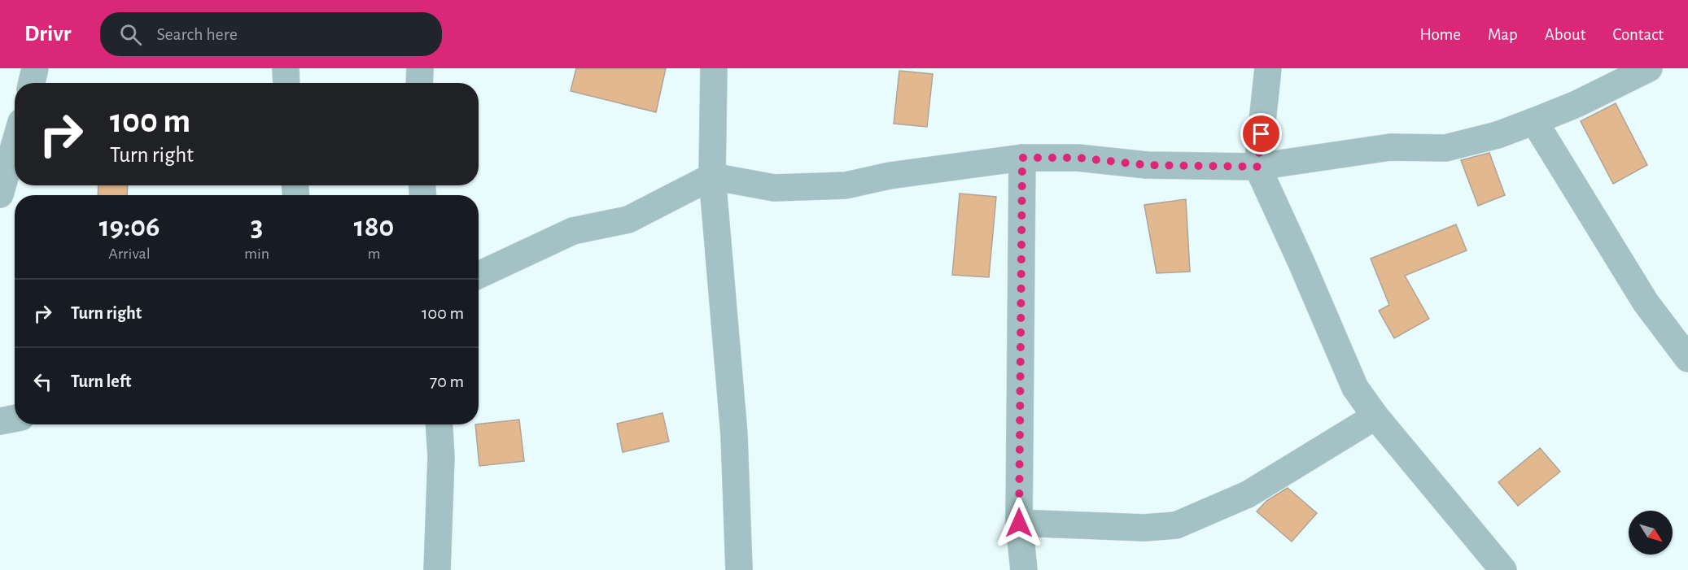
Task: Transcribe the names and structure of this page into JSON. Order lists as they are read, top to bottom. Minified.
{"north":"bottom right","page":{"header":"Drivr","search":"Search here","nav":["Home","Map","About","Contact"],"turn":["100 m","Turn right"],"eta":["19:06","Arrival","3","min","180","m"],"list":[{"name":"Turn right","value":"100 m"},{"name":"Turn left","value":"70 m"}]}}
